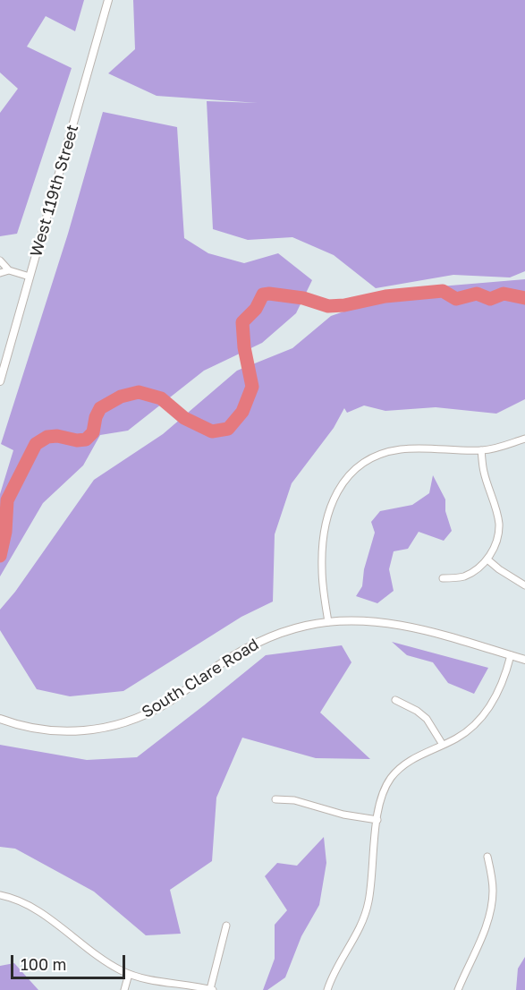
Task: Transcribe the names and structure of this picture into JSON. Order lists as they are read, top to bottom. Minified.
{"streets":{"street":["West 119th Street","South Clare Road"]},"scale_bar":"100 m"}
